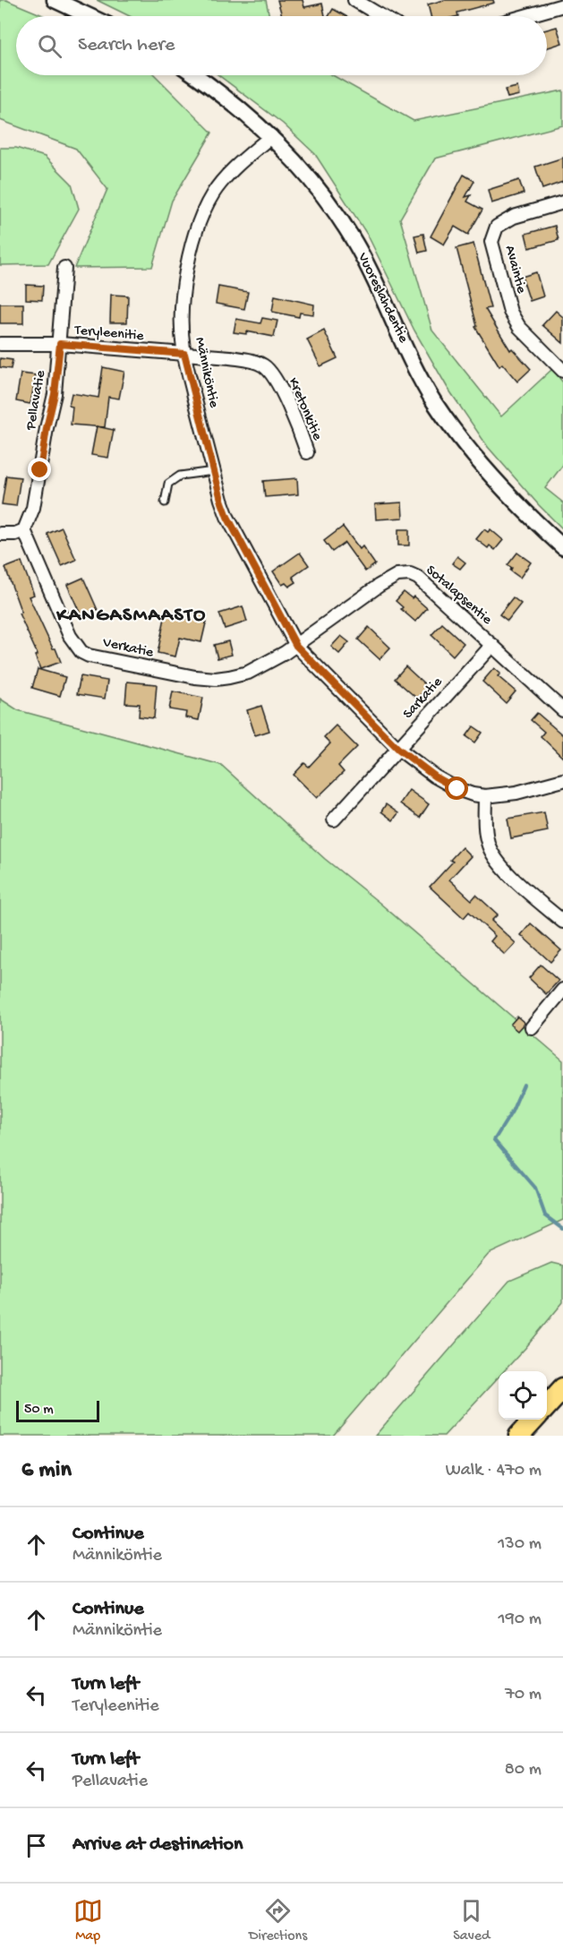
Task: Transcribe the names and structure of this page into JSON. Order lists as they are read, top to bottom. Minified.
{"streets":{"street":["Avaintie","Vuoreslahdentie","Teryleenitie","Männiköntie","Pellavatie","Kretonkitie","Sotalapsentie","Verkatie","Sarkatie"]},"crossings":[["Vuoreslahdentie","Männiköntie"],["Teryleenitie","Männiköntie"],["Teryleenitie","Pellavatie"],["Teryleenitie","Kretonkitie"],["Männiköntie","Kretonkitie"],["Männiköntie","Sotalapsentie"],["Männiköntie","Verkatie"],["Pellavatie","Verkatie"],["Sotalapsentie","Verkatie"],["Sotalapsentie","Sarkatie"]],"districts":["KANGASMAASTO"],"scale_bar":"50 m","page":{"search":"Search here","scale":"50 m","heading":["6 min","Walk · 470 m"],"list":[["Continue","Männiköntie","130 m"],["Continue","Männiköntie","190 m"],["Turn left","Teryleenitie","70 m"],["Turn left","Pellavatie","80 m"],"Arrive at destination"],"nav":["Map","Directions","Saved"]}}
